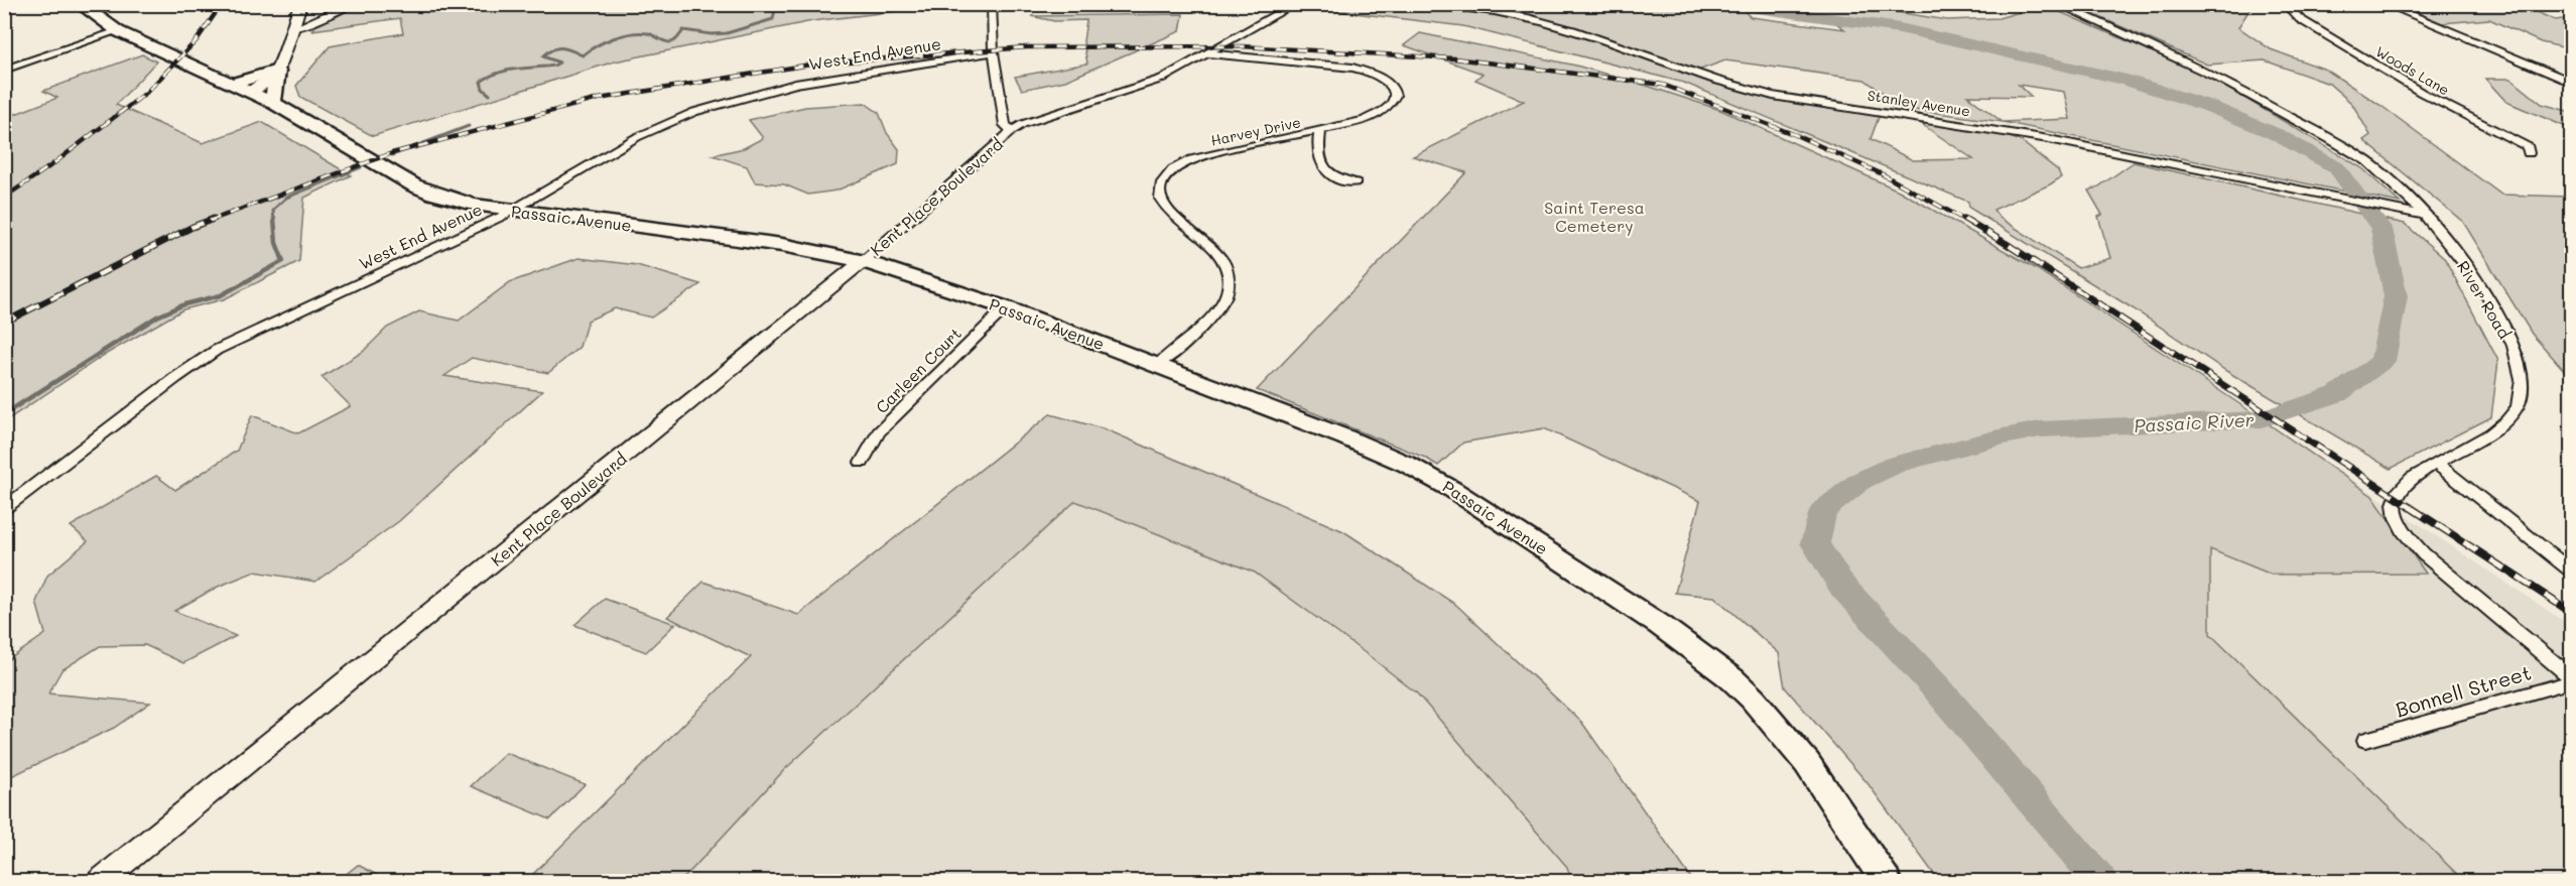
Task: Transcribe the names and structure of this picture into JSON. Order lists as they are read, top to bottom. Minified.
{"streets":{"main road":["Passaic Avenue"],"street":["West End Avenue","Woods Lane","Stanley Avenue","Harvey Drive","Kent Place Boulevard","River Road","Carleen Court","Bonnell Street"]},"crossings":[["West End Avenue","Passaic Avenue"],["Stanley Avenue","River Road"],["Harvey Drive","Kent Place Boulevard"],["Harvey Drive","Passaic Avenue"],["Kent Place Boulevard","Passaic Avenue"],["Passaic Avenue","Carleen Court"],["River Road","Bonnell Street"]],"water":["Passaic River"],"parks":["Saint Teresa Cemetery"]}
